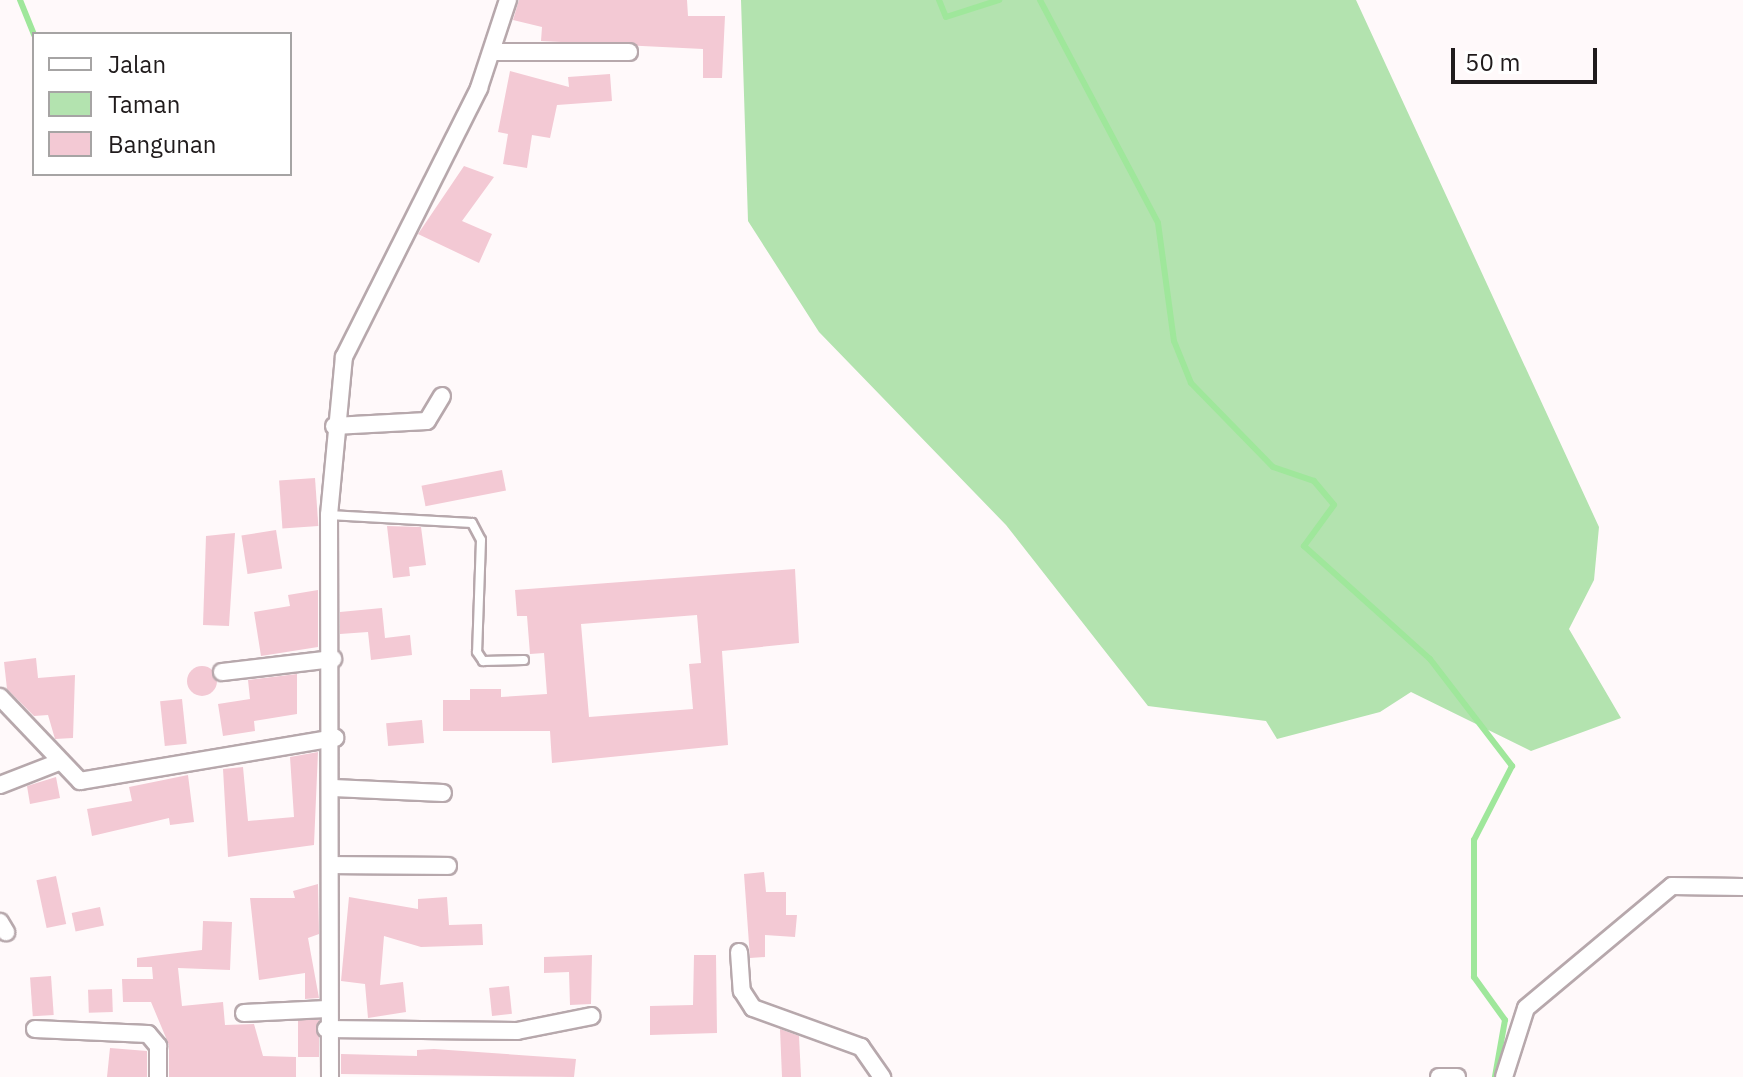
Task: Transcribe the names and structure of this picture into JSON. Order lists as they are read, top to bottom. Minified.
{"legend":["Jalan","Taman","Bangunan"],"scale_bar":"50 m"}
